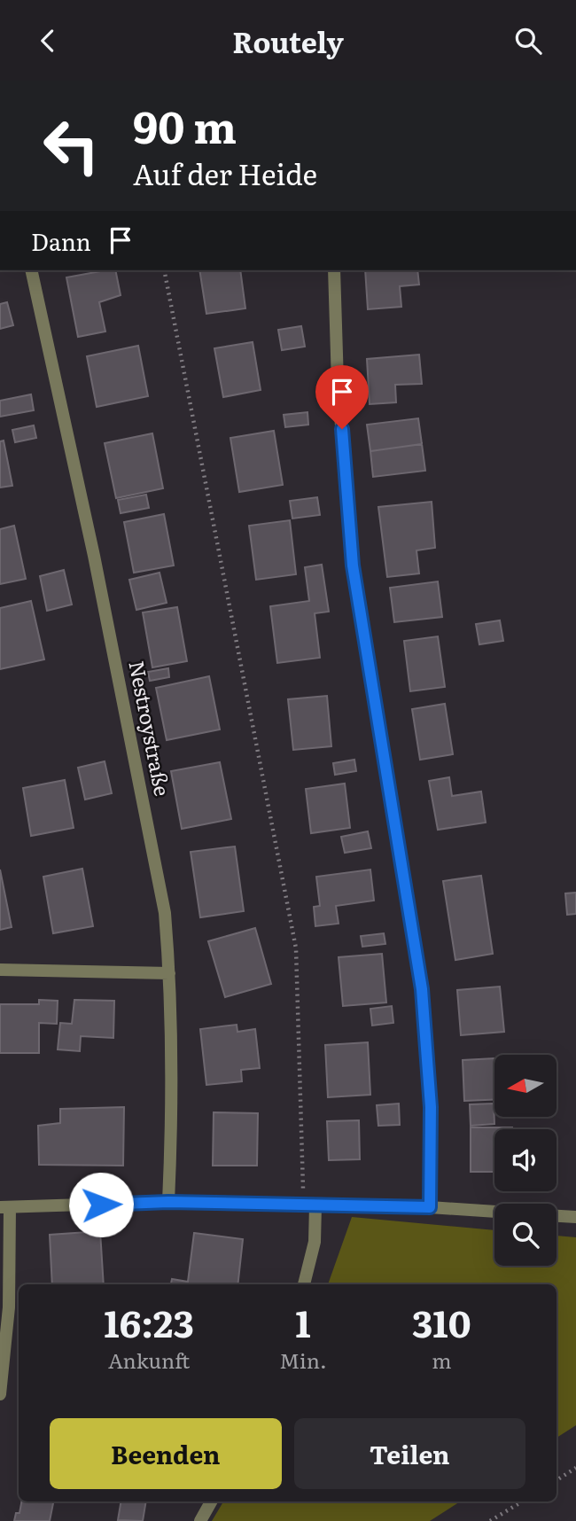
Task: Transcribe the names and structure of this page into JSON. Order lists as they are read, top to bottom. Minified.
{"streets":{"street":["Nestroystraße"]},"north":"left","page":{"header":"Routely","turn":["90 m","Auf der Heide"],"then":"Dann","eta":["16:23","Ankunft","1","Min.","310","m"],"buttons":["Beenden","Teilen"]}}
